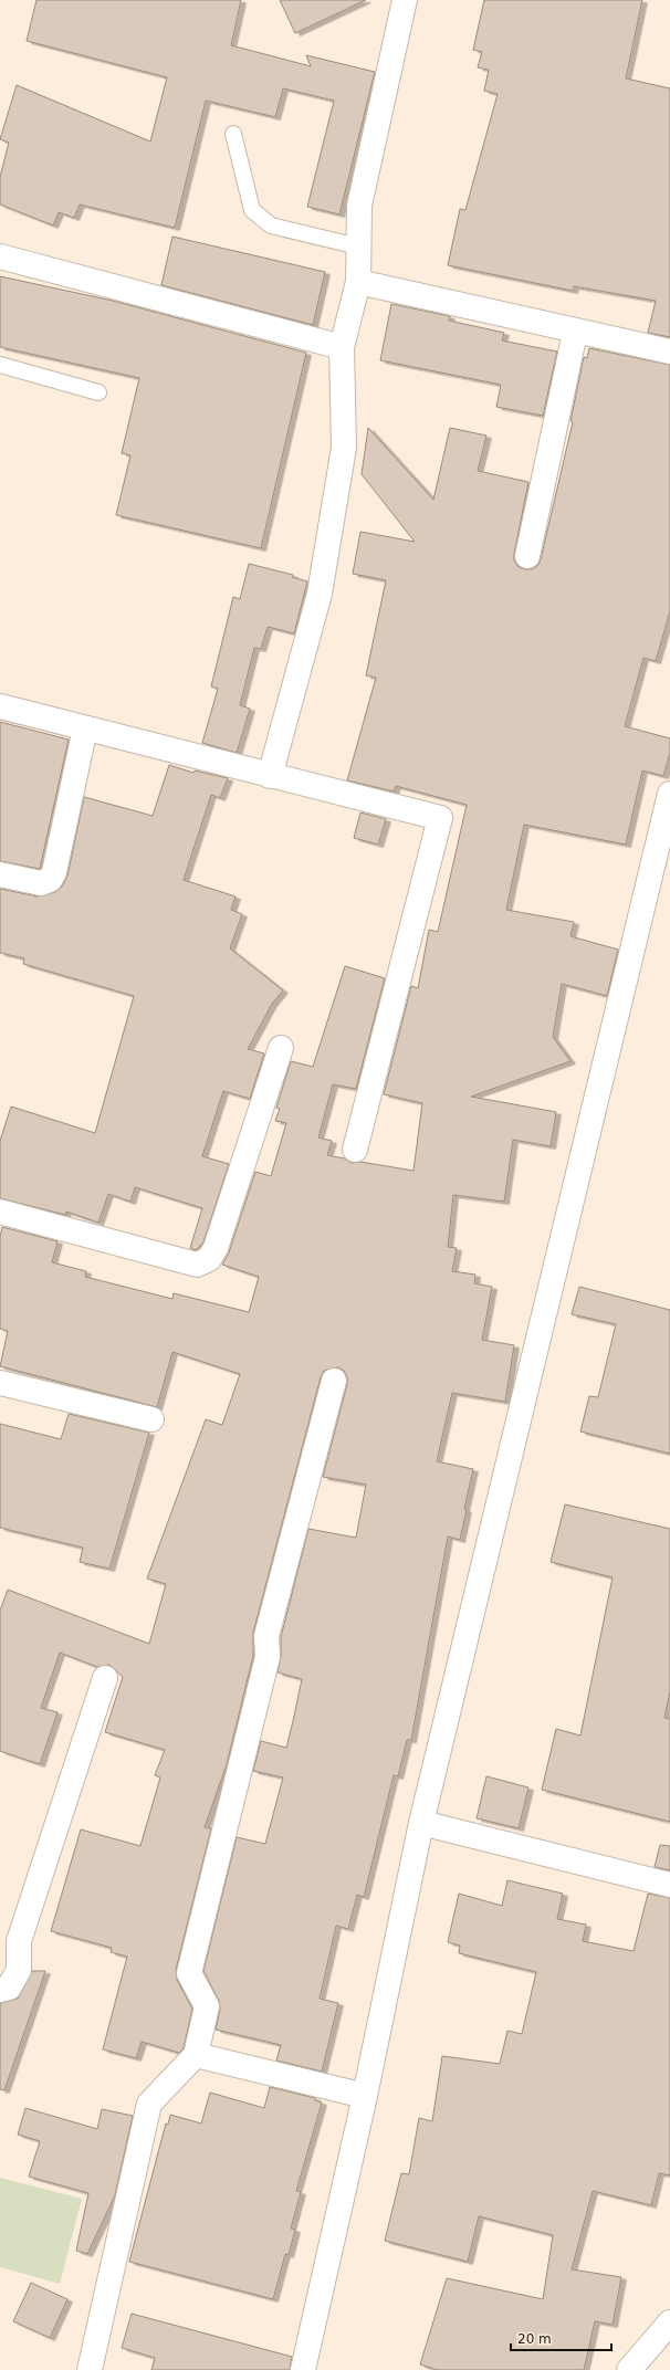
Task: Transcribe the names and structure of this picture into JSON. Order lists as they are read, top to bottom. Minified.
{"scale_bar":"20 m"}
